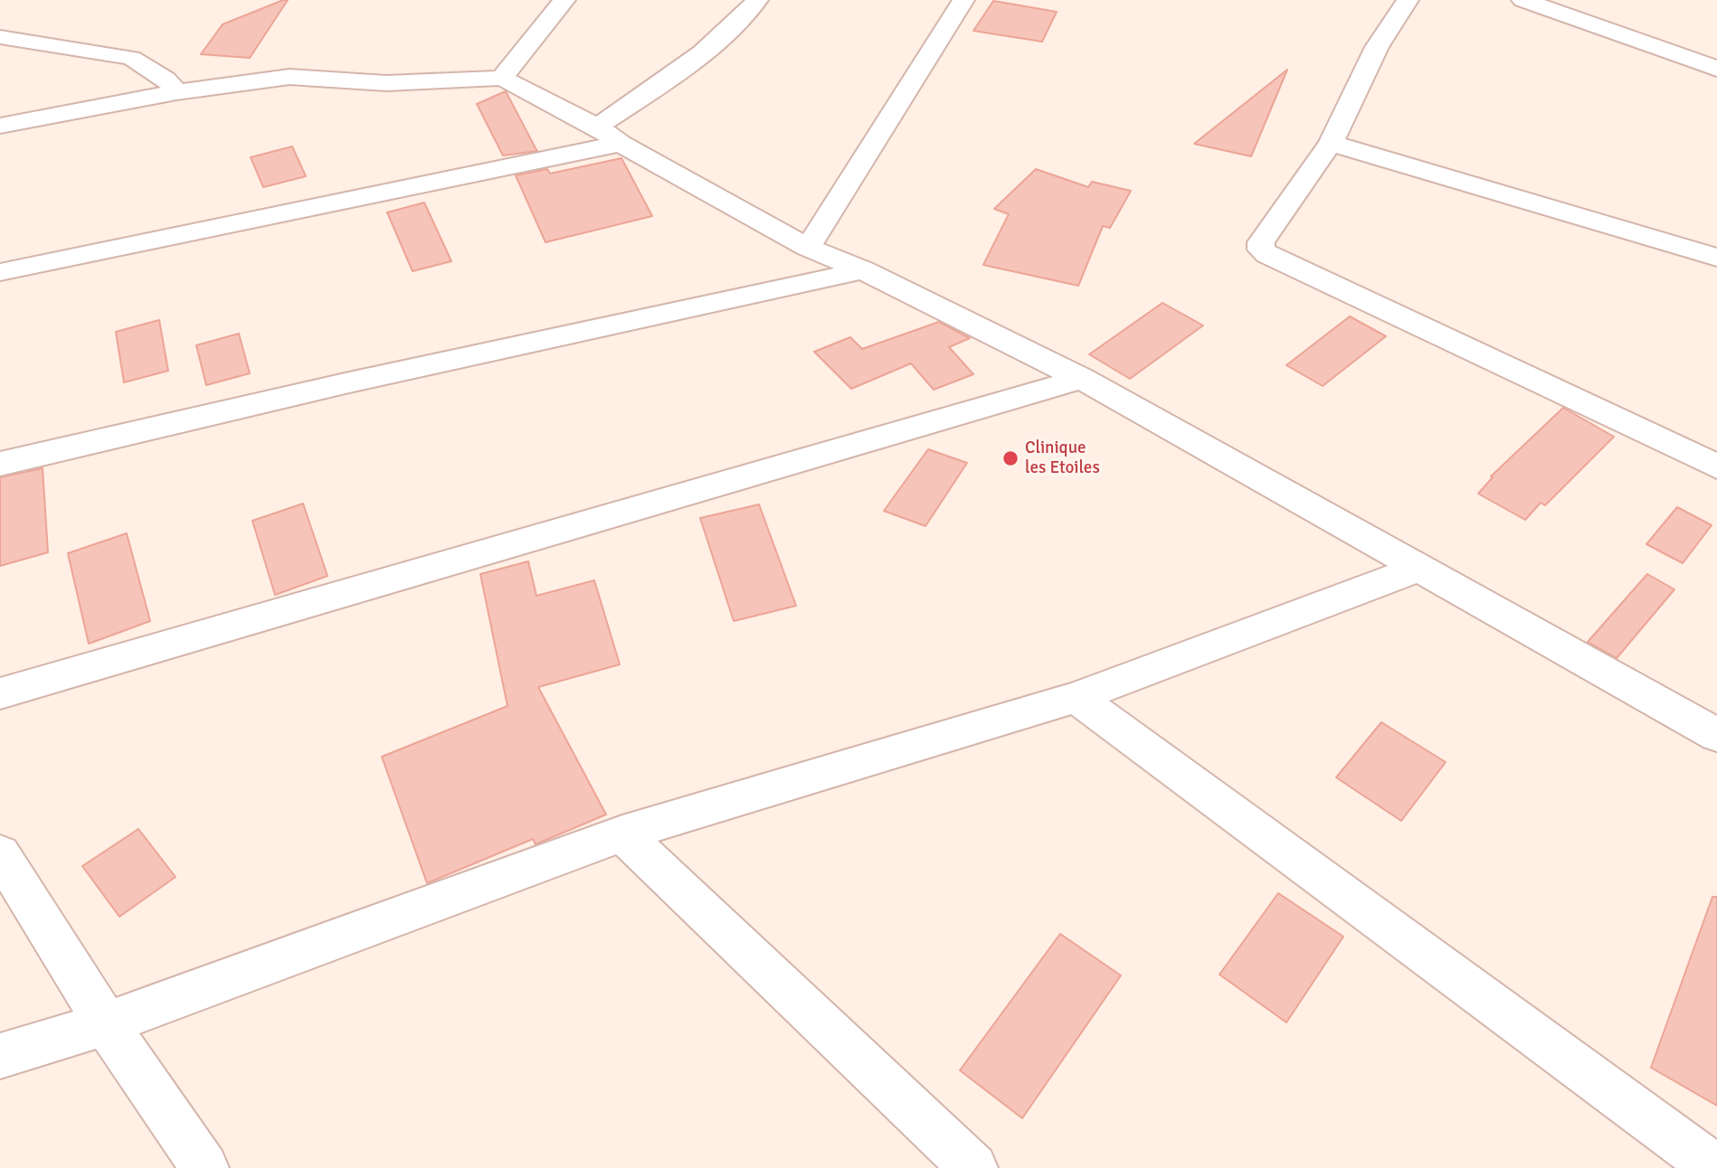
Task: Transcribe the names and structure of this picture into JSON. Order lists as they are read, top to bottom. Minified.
{"places":["Clinique les Etoiles"]}
